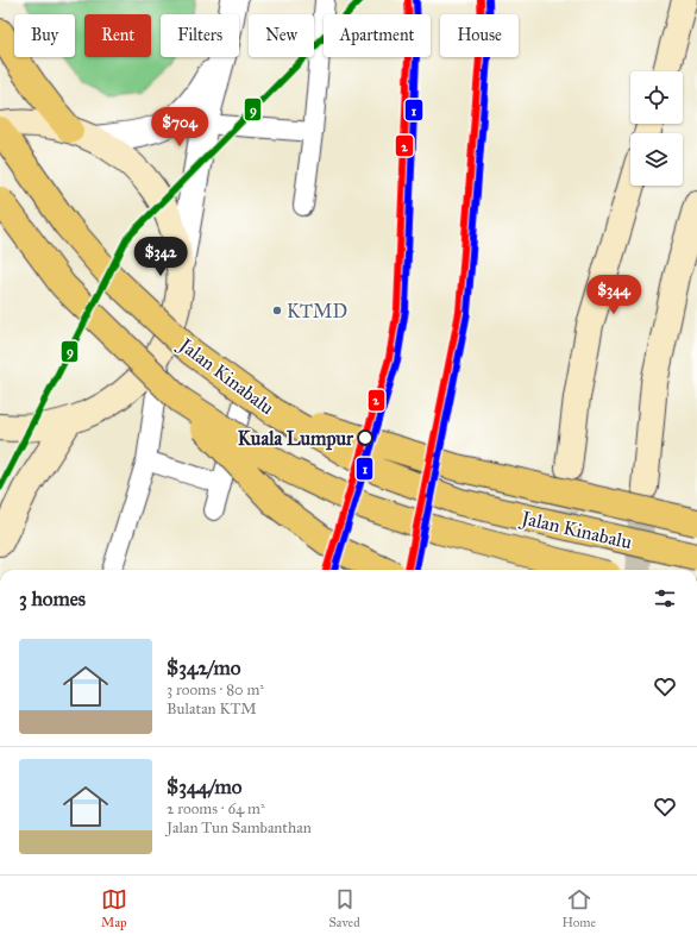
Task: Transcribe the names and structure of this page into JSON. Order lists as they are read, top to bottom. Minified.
{"streets":{"highway":["Jalan Kinabalu"]},"places":["KTMD","Kuala Lumpur"],"lines":["transit line 9","rail line 2","transit line 1"],"page":{"chip":["Buy","Rent","Filters","New","Apartment","House"],"price":["$704","$342","$344"],"heading":"3 homes","list":[{"name":"$342/mo","note":"3 rooms · 80 m² · Bulatan KTM"},{"name":"$344/mo","note":"2 rooms · 64 m² · Jalan Tun Sambanthan"}],"tabs":["Map","Saved","Home"]}}
